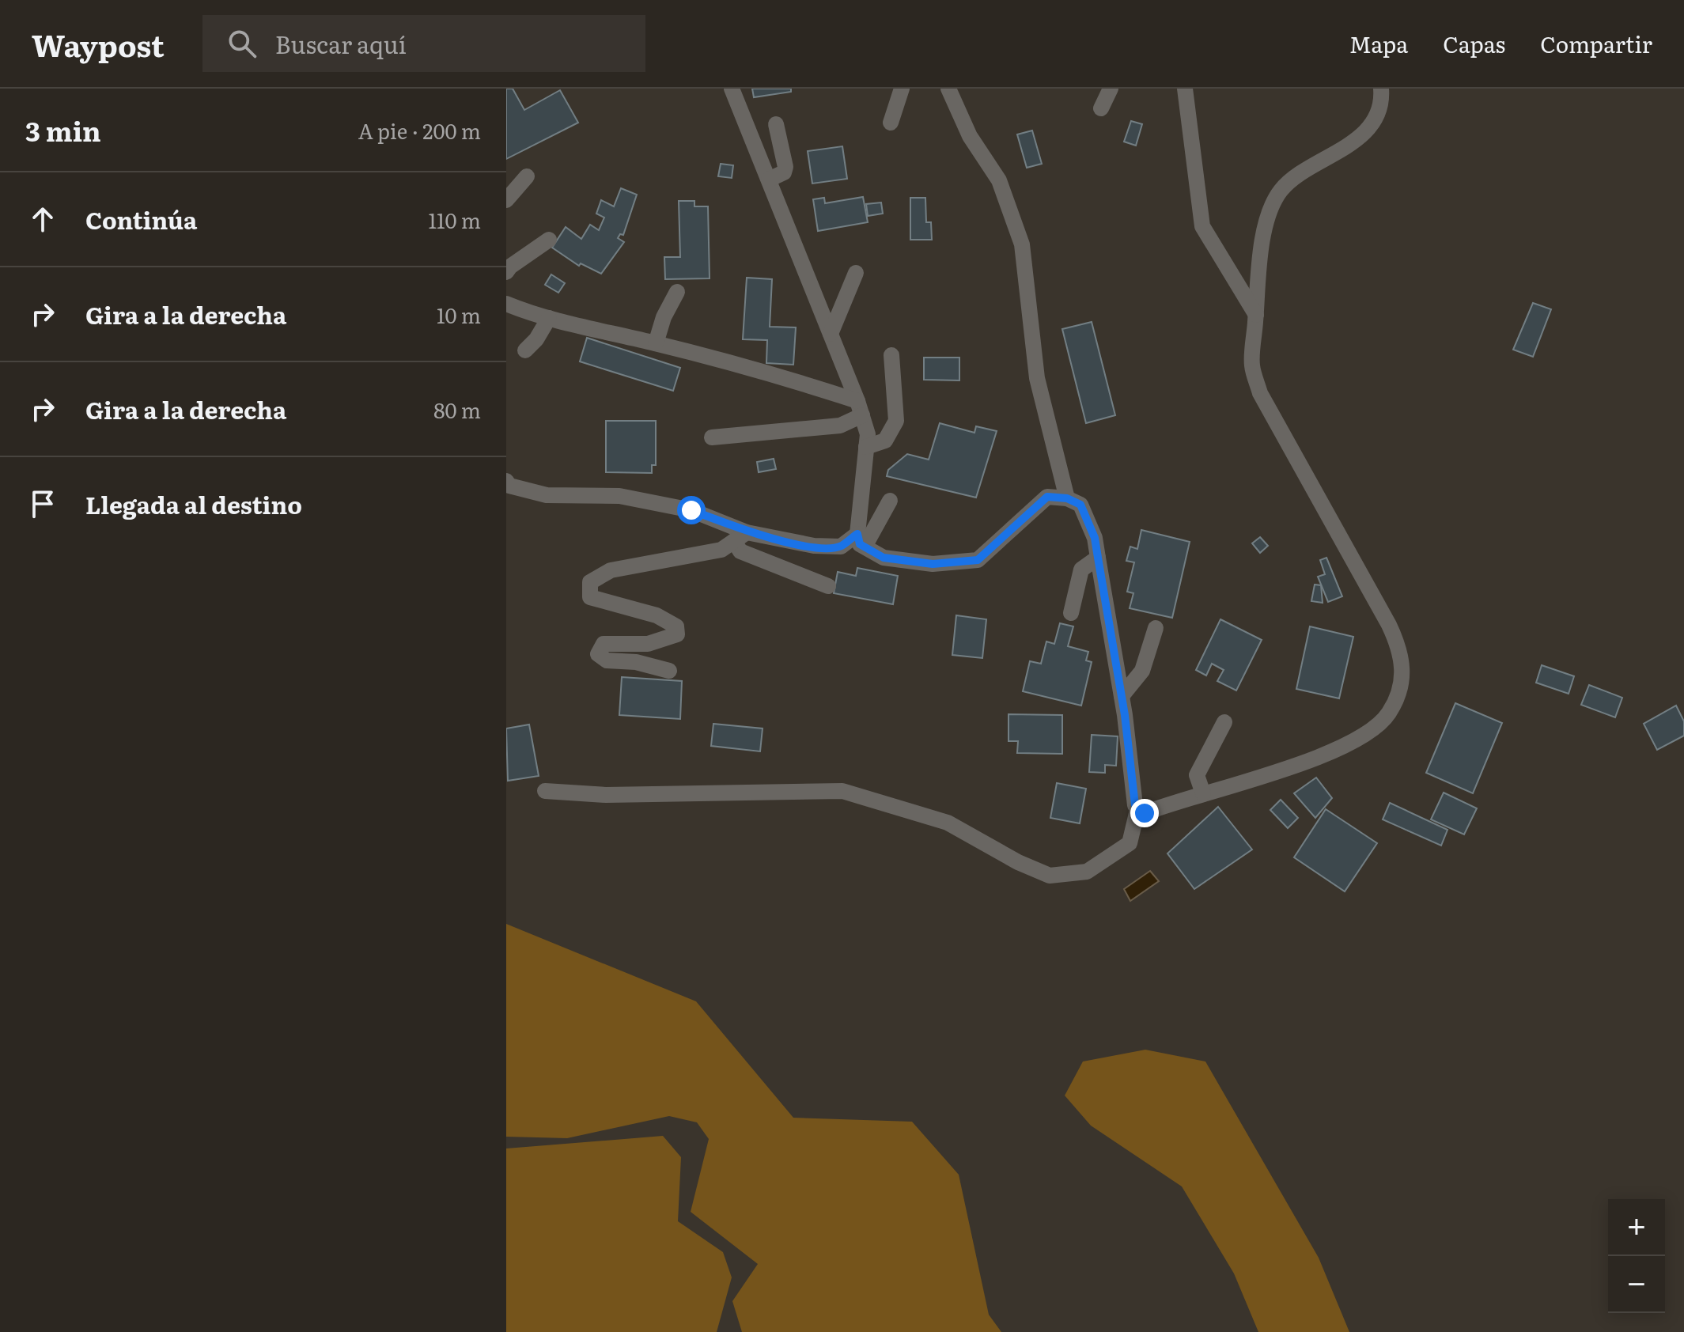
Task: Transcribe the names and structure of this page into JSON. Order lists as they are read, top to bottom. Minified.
{"page":{"header":"Waypost","search":"Buscar aquí","nav":["Mapa","Capas","Compartir"],"heading":["3 min","A pie · 200 m"],"list":[["Continúa","110 m"],["Gira a la derecha","10 m"],["Gira a la derecha","80 m"],"Llegada al destino"],"map_buttons":["+","−"]}}
